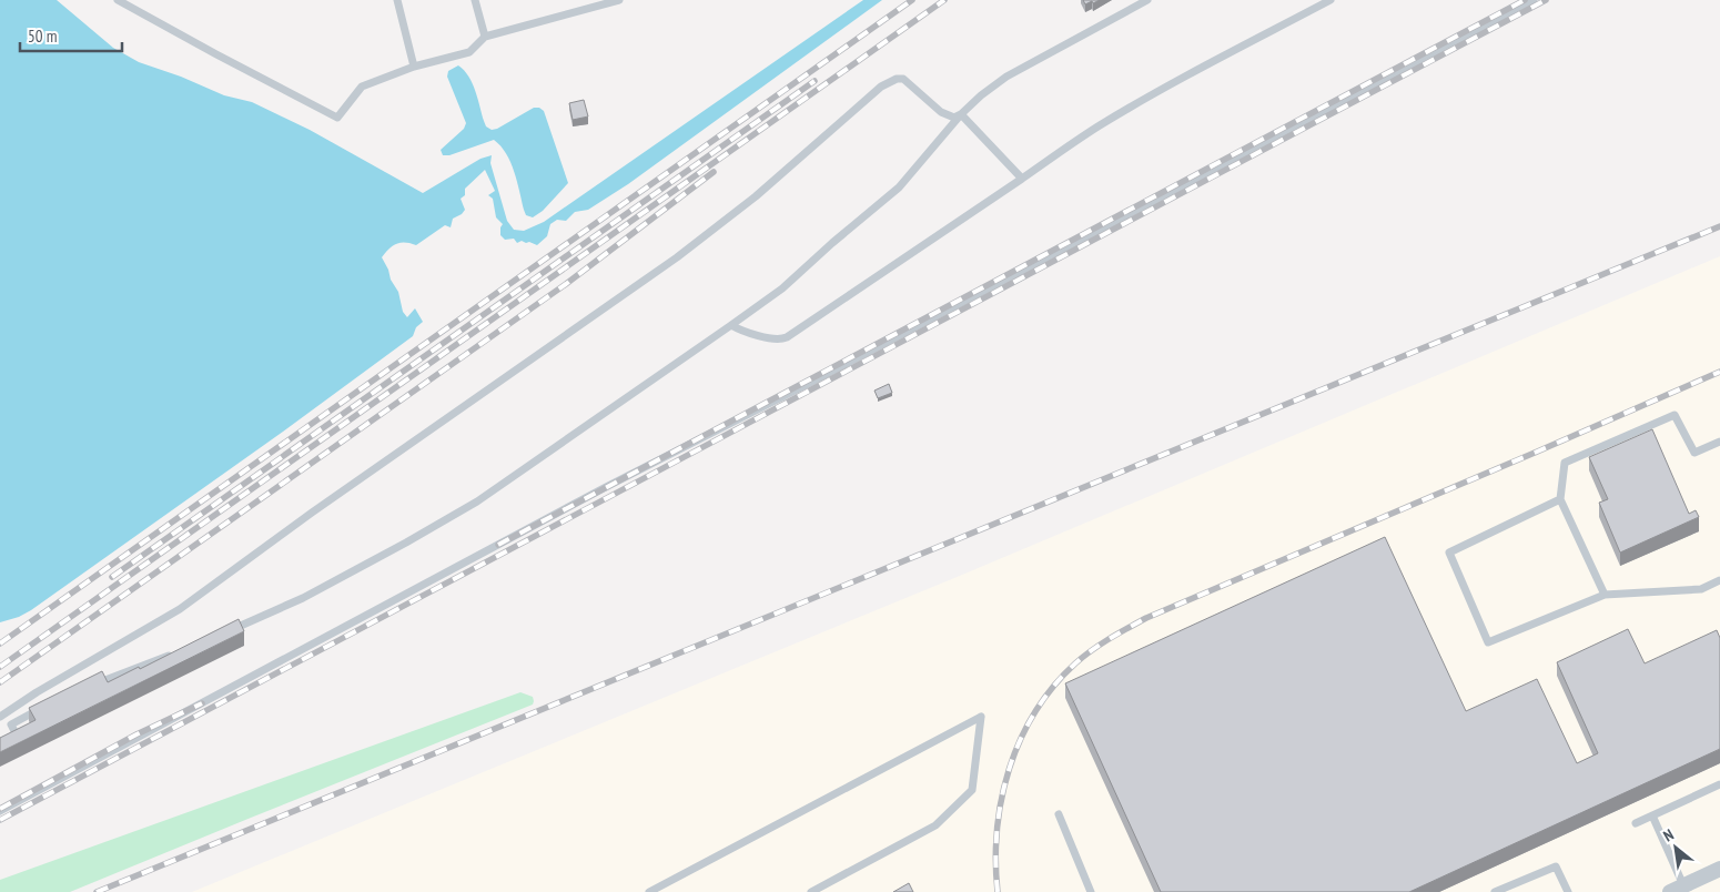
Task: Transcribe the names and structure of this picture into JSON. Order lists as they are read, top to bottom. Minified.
{"scale_bar":"50 m","north":"top left"}
